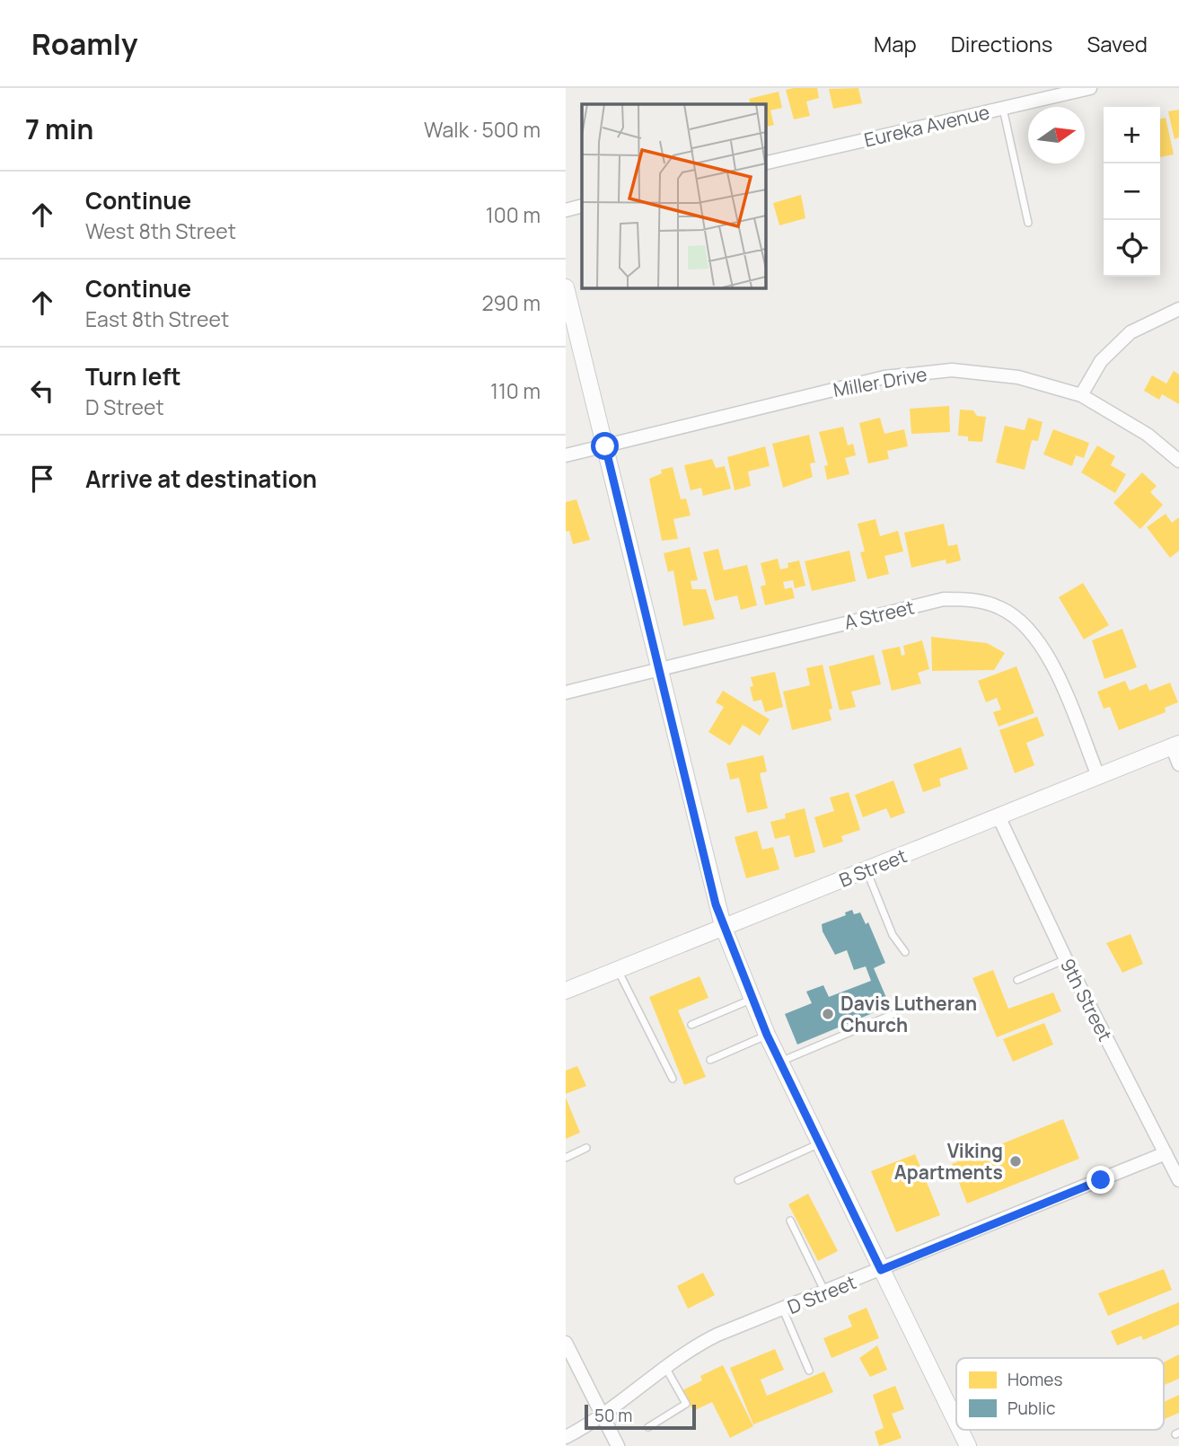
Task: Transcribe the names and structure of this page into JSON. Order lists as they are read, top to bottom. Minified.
{"streets":{"street":["Eureka Avenue","Miller Drive","A Street","B Street","9th Street","D Street"]},"crossings":[["A Street","B Street"],["B Street","9th Street"],["9th Street","D Street"]],"places":["Davis Lutheran Church","Viking Apartments"],"legend":["Homes","Public"],"scale_bar":"50 m","north":"right","page":{"header":"Roamly","nav":["Map","Directions","Saved"],"heading":["7 min","Walk · 500 m"],"map_buttons":["+","−"],"list":[["Continue","West 8th Street","100 m"],["Continue","East 8th Street","290 m"],["Turn left","D Street","110 m"],"Arrive at destination"],"scale":"50 m"}}
